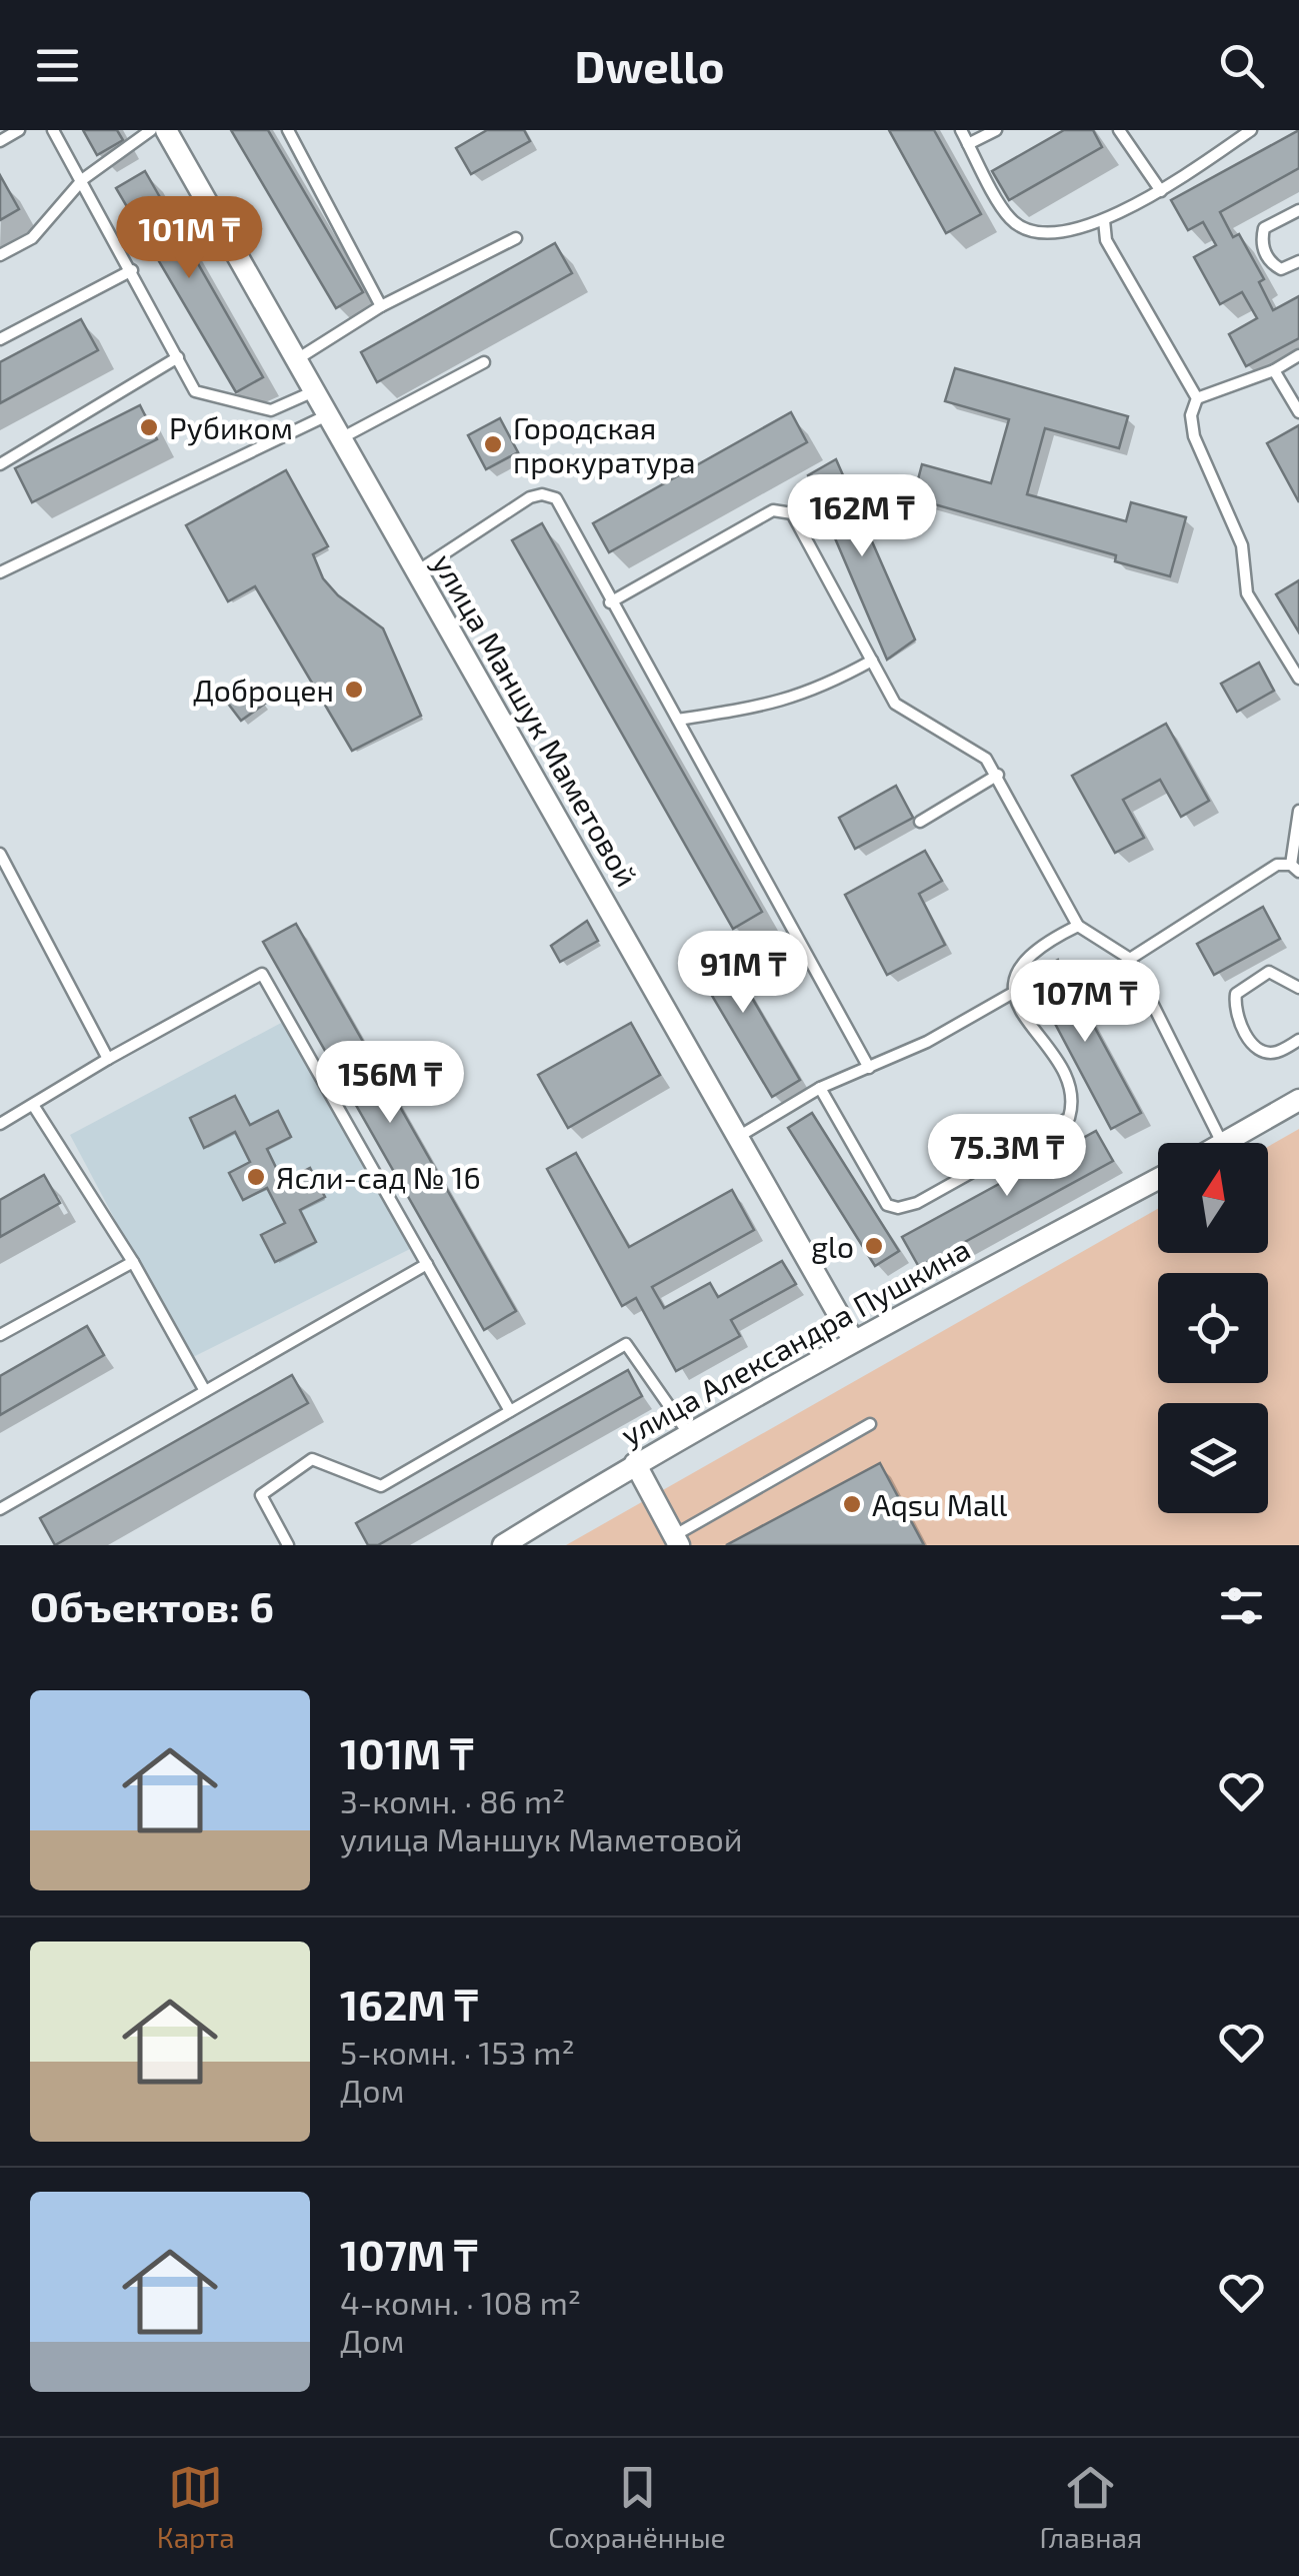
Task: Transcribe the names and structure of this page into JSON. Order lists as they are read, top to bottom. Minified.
{"streets":{"street":["улица Маншук Маметовой","улица Александра Пушкина"]},"crossings":[["улица Маншук Маметовой","улица Александра Пушкина"]],"places":["Рубиком","Городская прокуратура","Доброцен","Ясли-сад № 16","glo","Аqsu Mall"],"north":"top","page":{"header":"Dwello","price":["101M ₸","162M ₸","91M ₸","107M ₸","156M ₸","75.3M ₸"],"heading":"Объектов: 6","list":[{"name":"101M ₸","note":"3-комн. · 86 m² · улица Маншук Маметовой"},{"name":"162M ₸","note":"5-комн. · 153 m² · Дом"},{"name":"107M ₸","note":"4-комн. · 108 m² · Дом"}],"tabs":["Карта","Сохранённые","Главная"]}}
